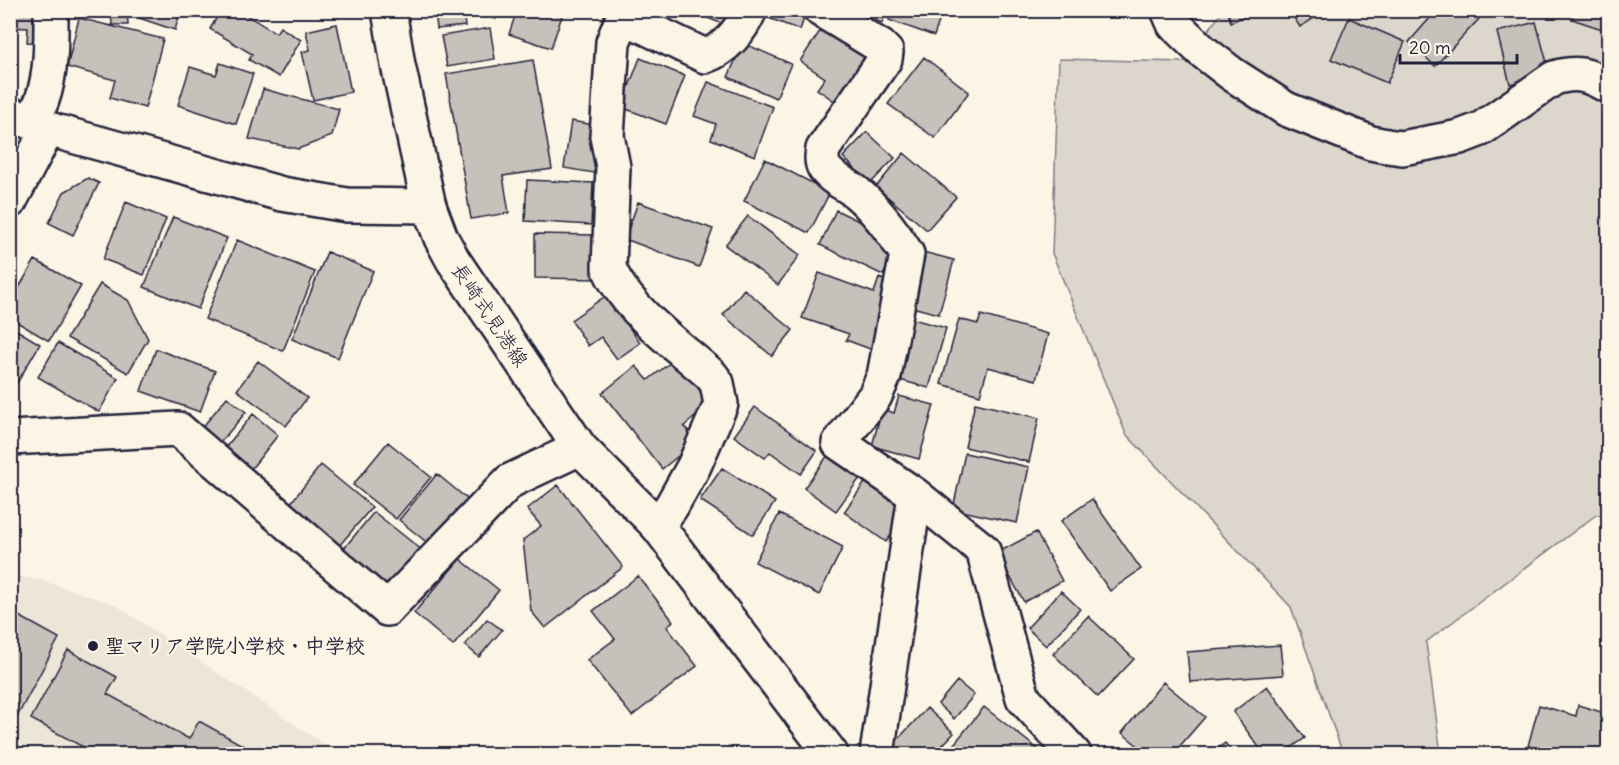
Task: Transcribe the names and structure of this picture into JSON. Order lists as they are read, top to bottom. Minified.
{"streets":{"street":["長崎式見港線"]},"places":["聖マリア学院小学校・中学校"],"scale_bar":"20 m"}
